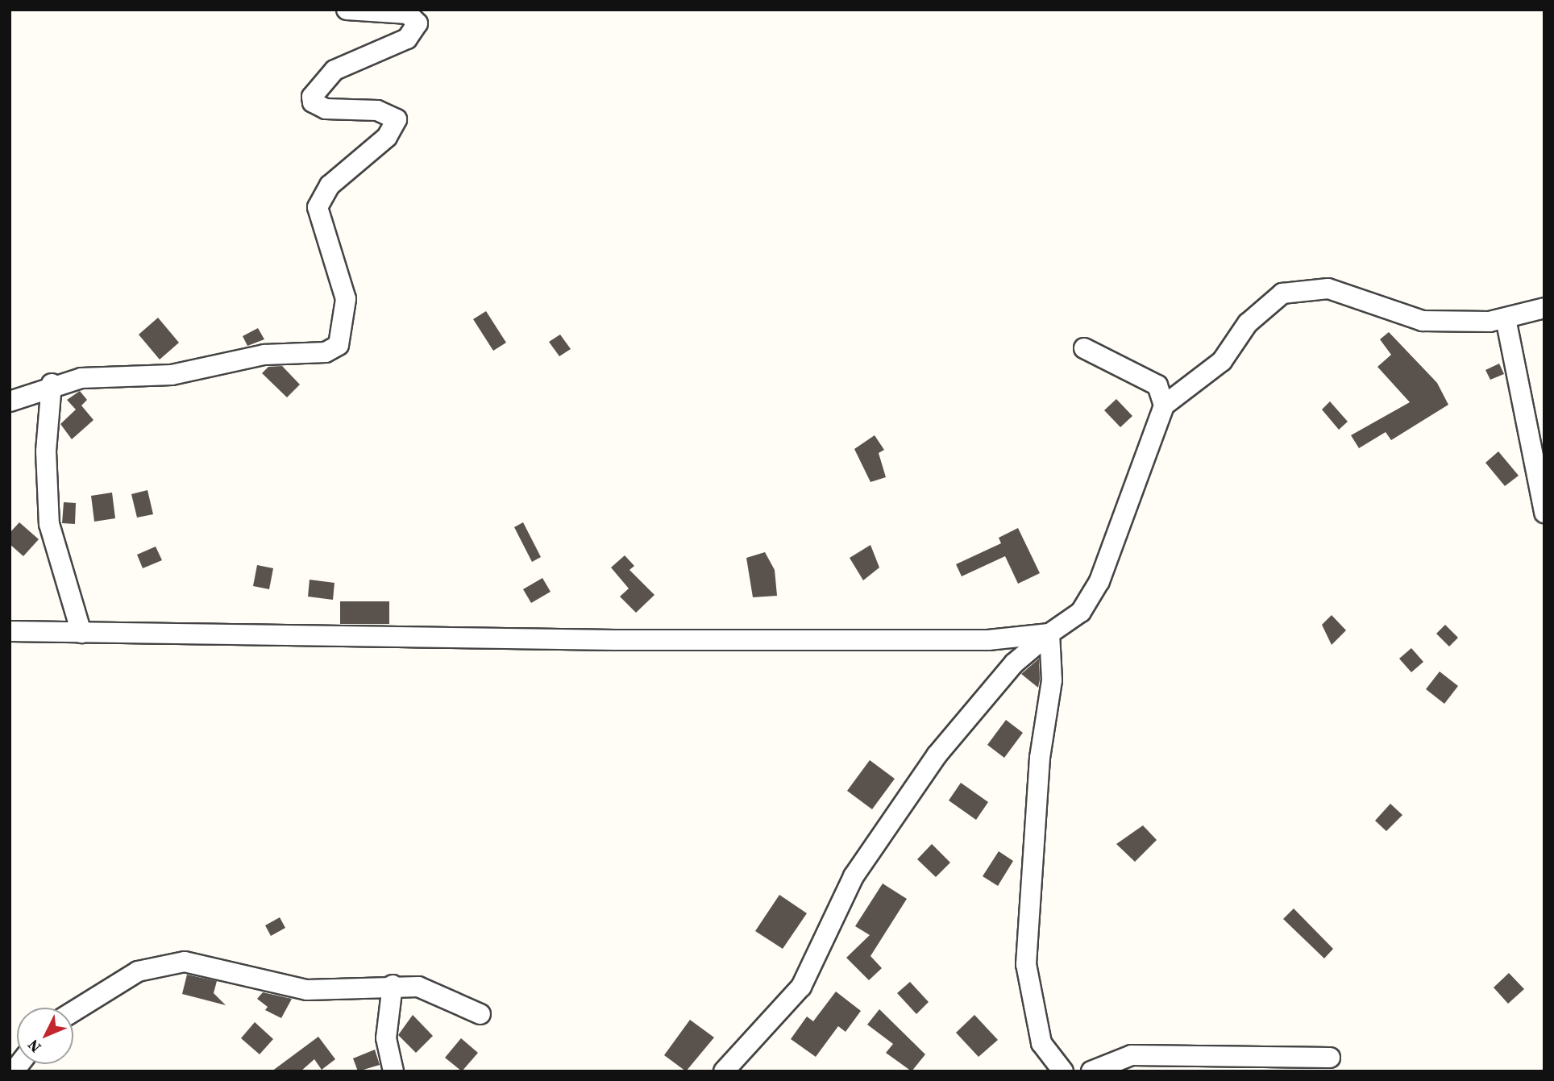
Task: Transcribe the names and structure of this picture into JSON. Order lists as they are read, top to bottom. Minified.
{"north":"bottom left"}
